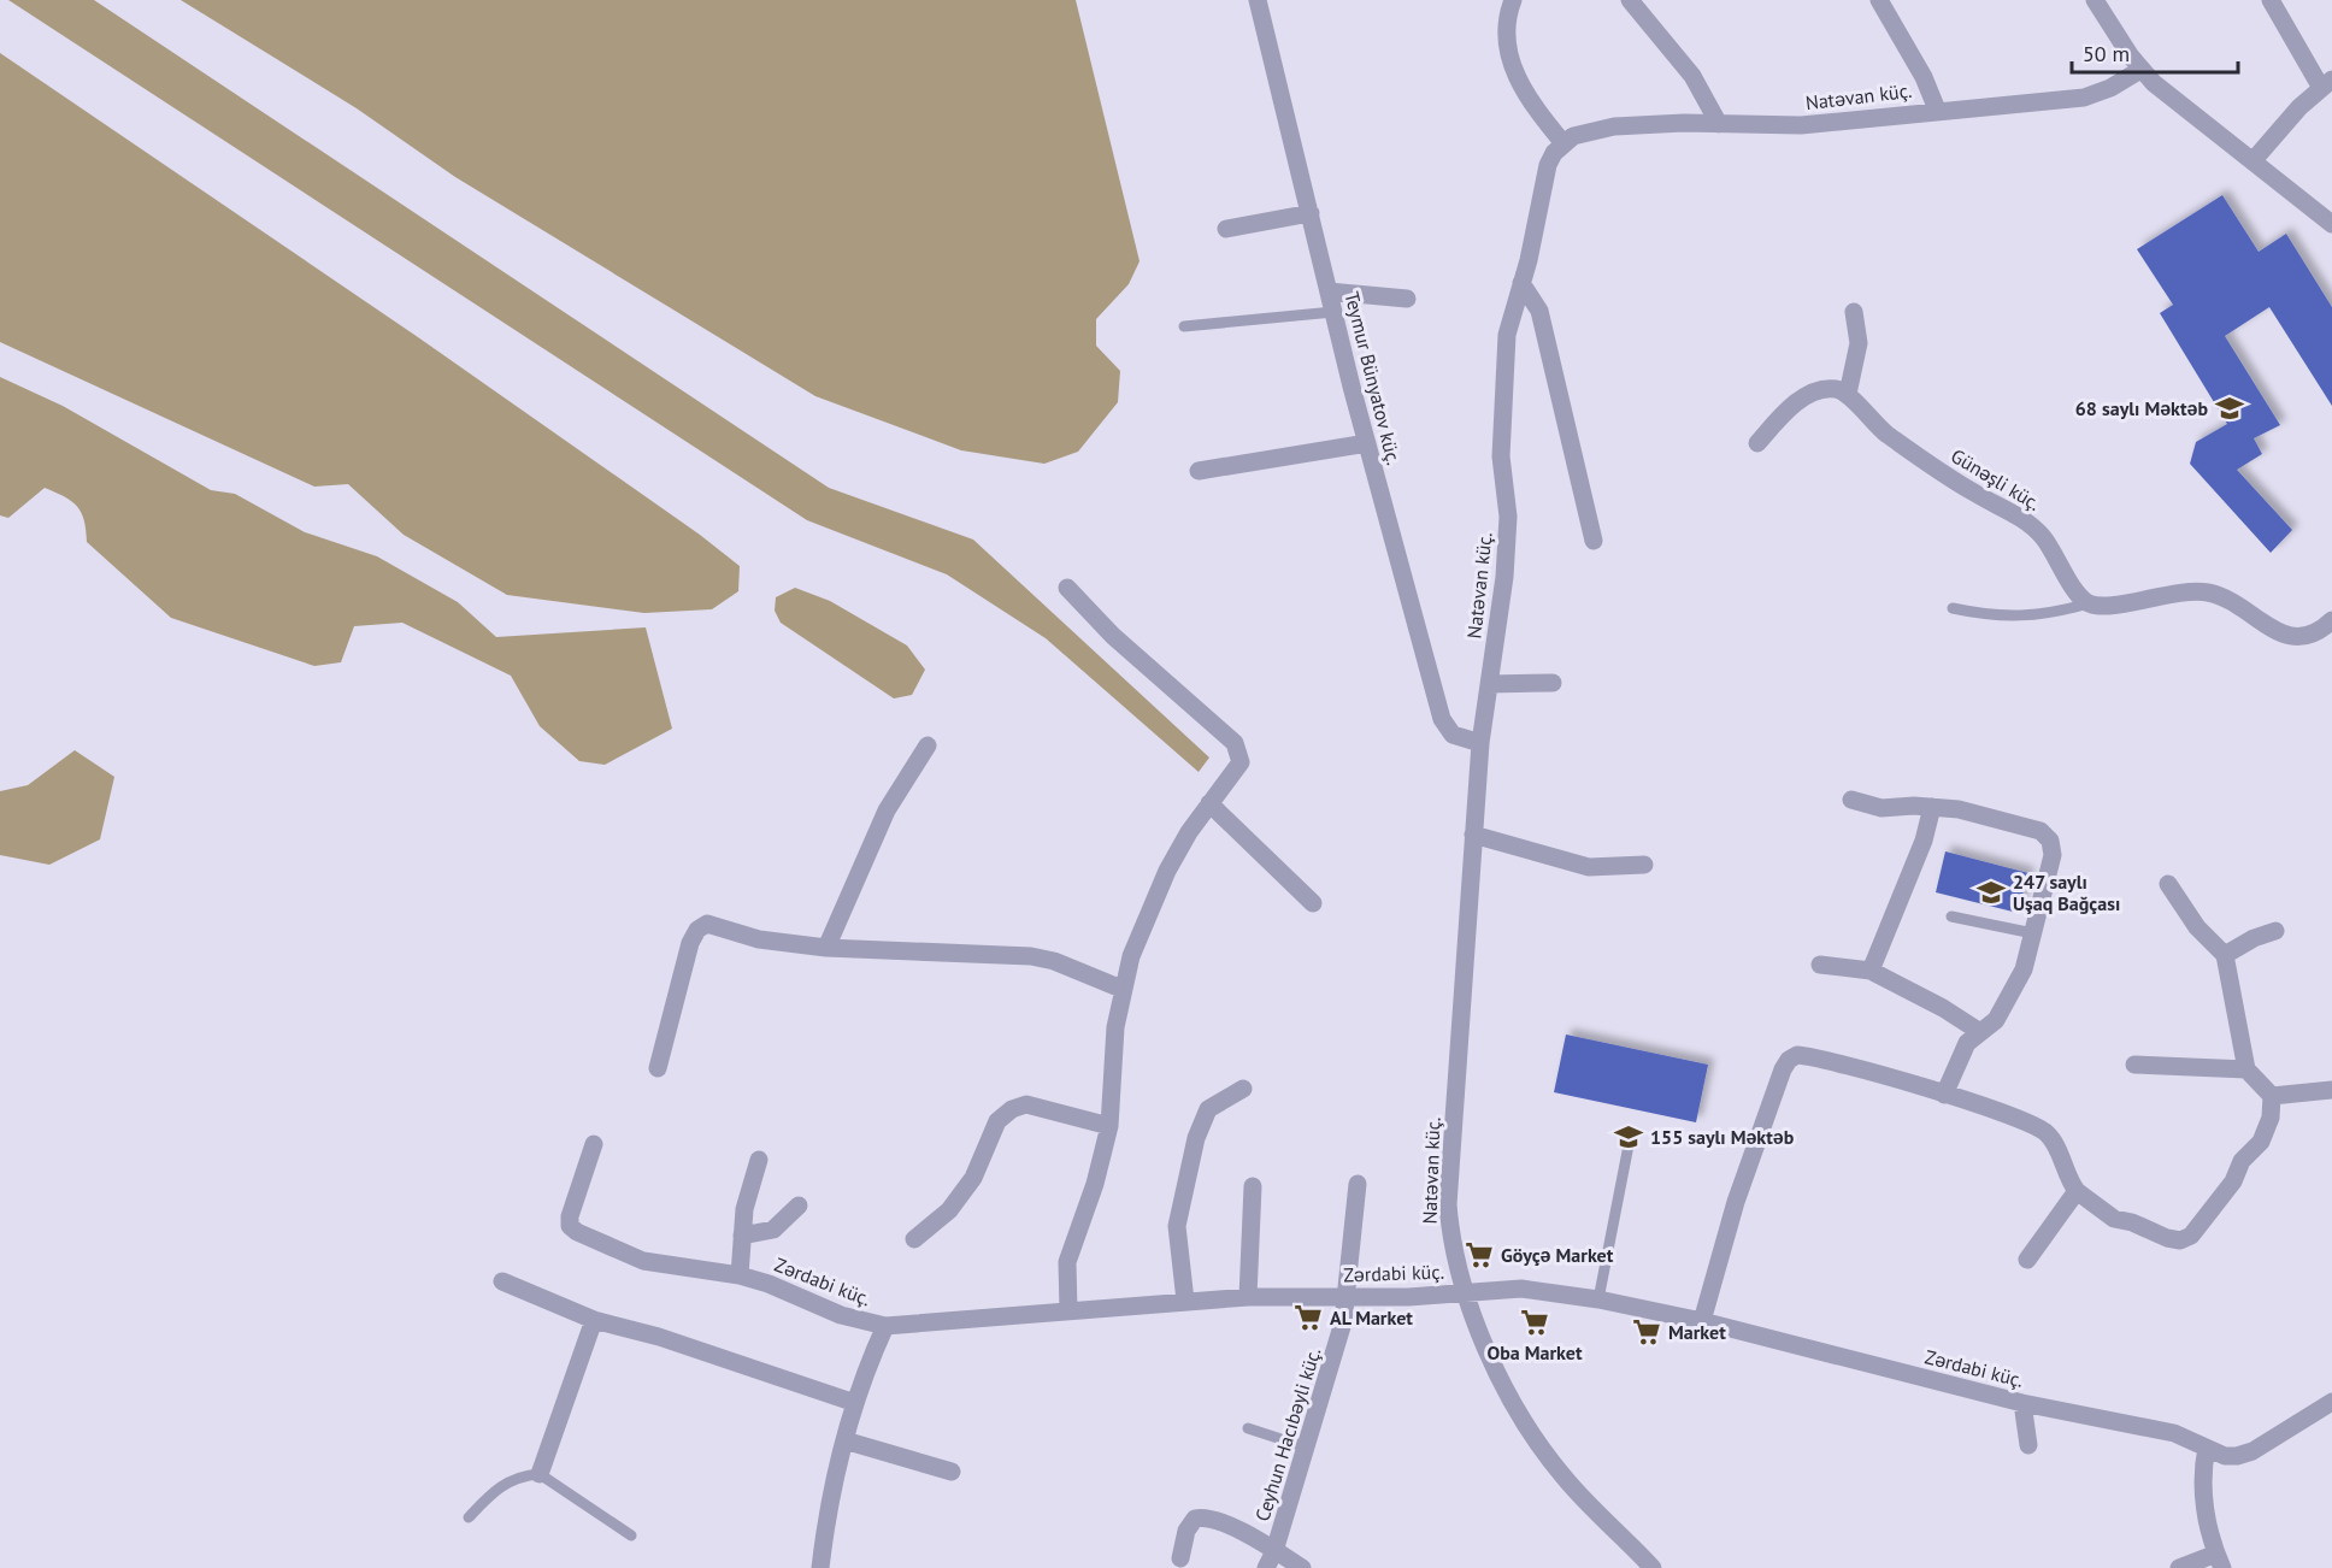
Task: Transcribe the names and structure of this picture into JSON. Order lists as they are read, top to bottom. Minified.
{"streets":{"street":["Natəvan küç.","Teymur Bünyatov küç.","Günəşli küç.","Zərdabi küç.","Ceyhun Hacıbəyli küç."]},"crossings":[["Natəvan küç.","Teymur Bünyatov küç."],["Natəvan küç.","Zərdabi küç."],["Zərdabi küç.","Ceyhun Hacıbəyli küç."]],"places":{"school or university":["68 saylı Məktəb","247 saylı Uşaq Bağçası","155 saylı Məktəb"],"supermarket":["Göyçə Market","AL Market","Oba Market","Market"]},"scale_bar":"50 m"}
